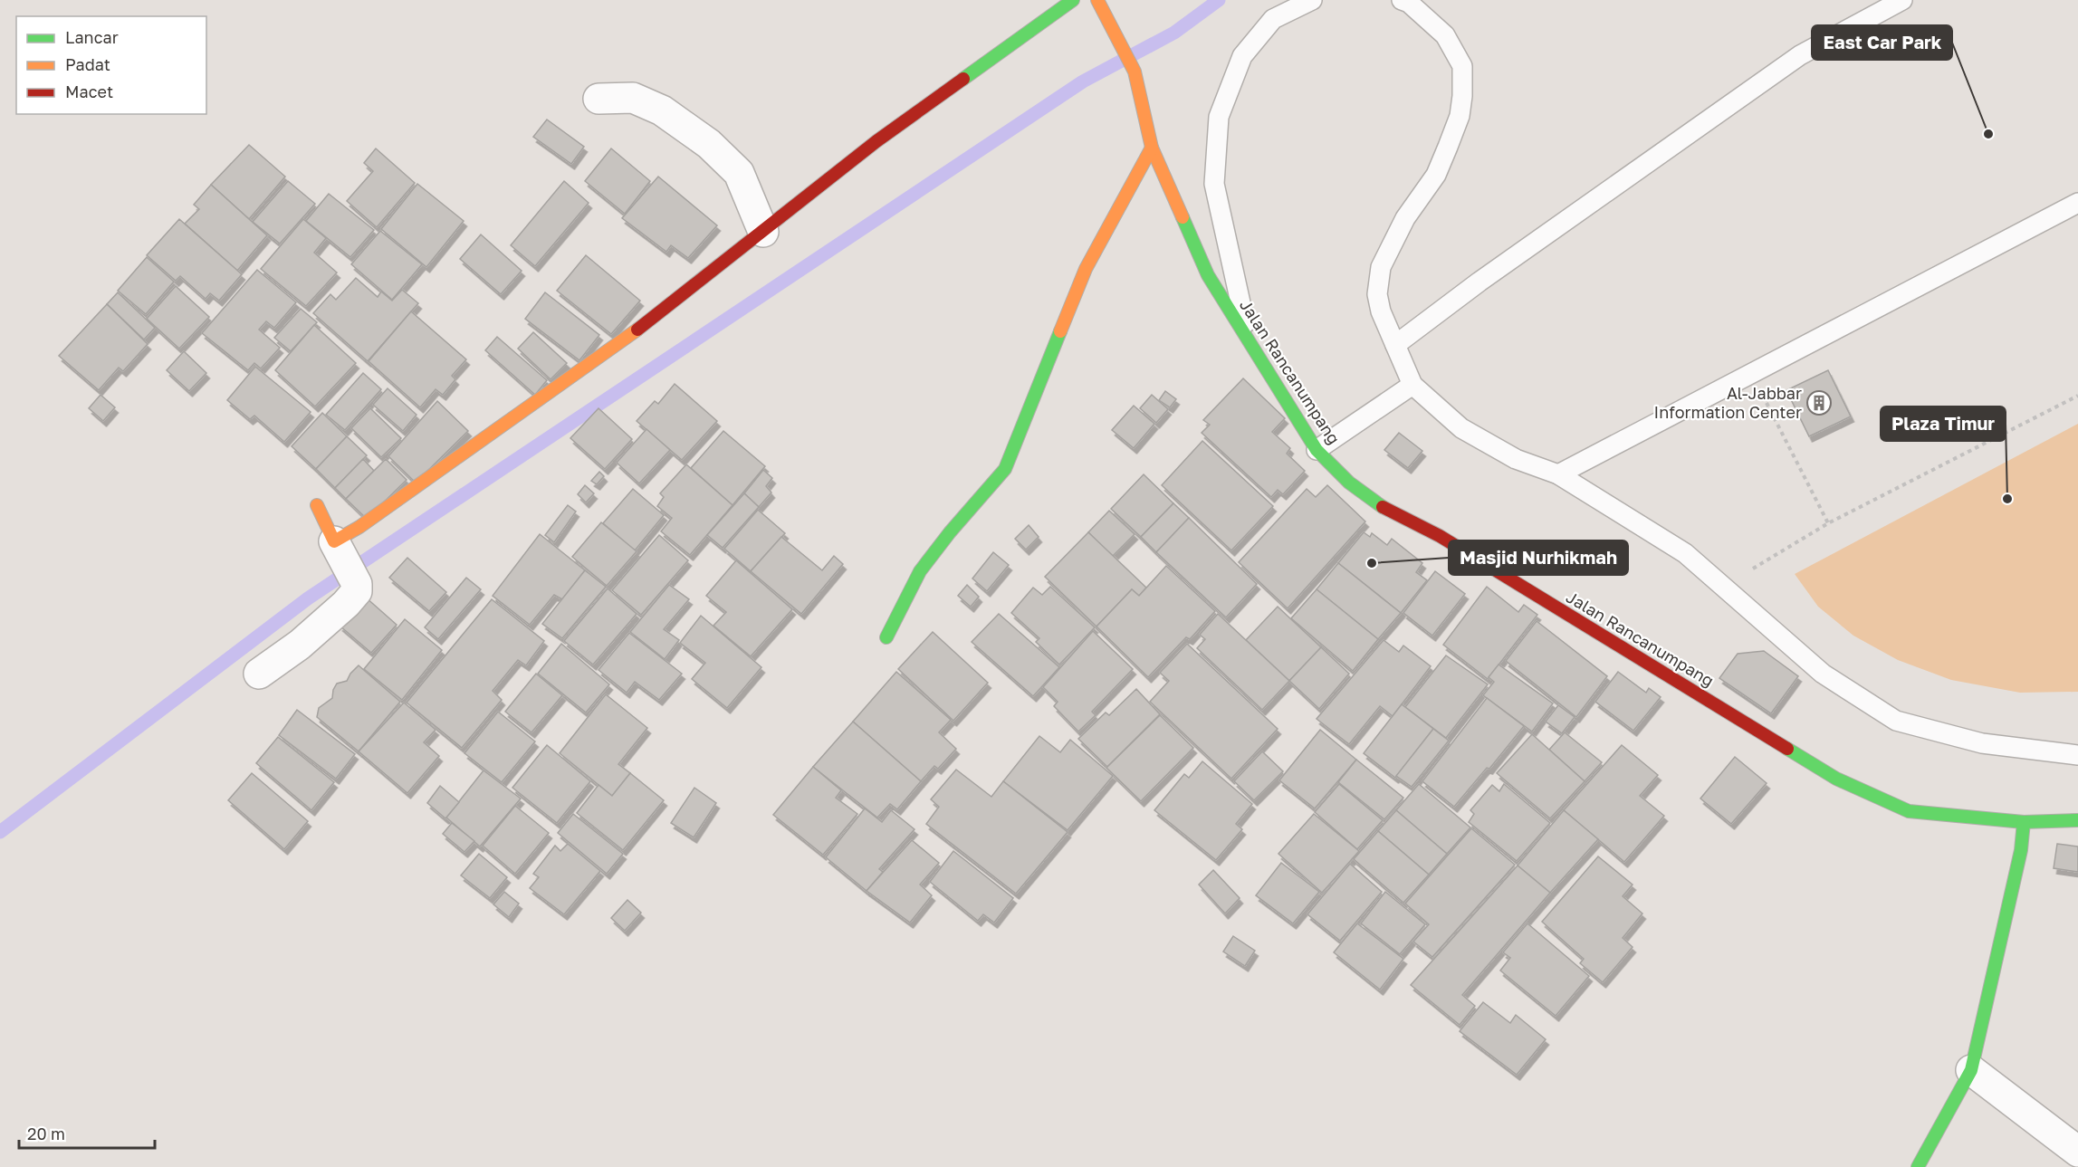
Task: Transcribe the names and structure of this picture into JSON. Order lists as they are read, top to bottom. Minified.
{"streets":{"street":["Jalan Rancanumpang"]},"places":{"other":["East Car Park","Plaza Timur","Masjid Nurhikmah"],"building":["Al-Jabbar Information Center"]},"legend":["Lancar","Padat","Macet"],"scale_bar":"20 m"}
